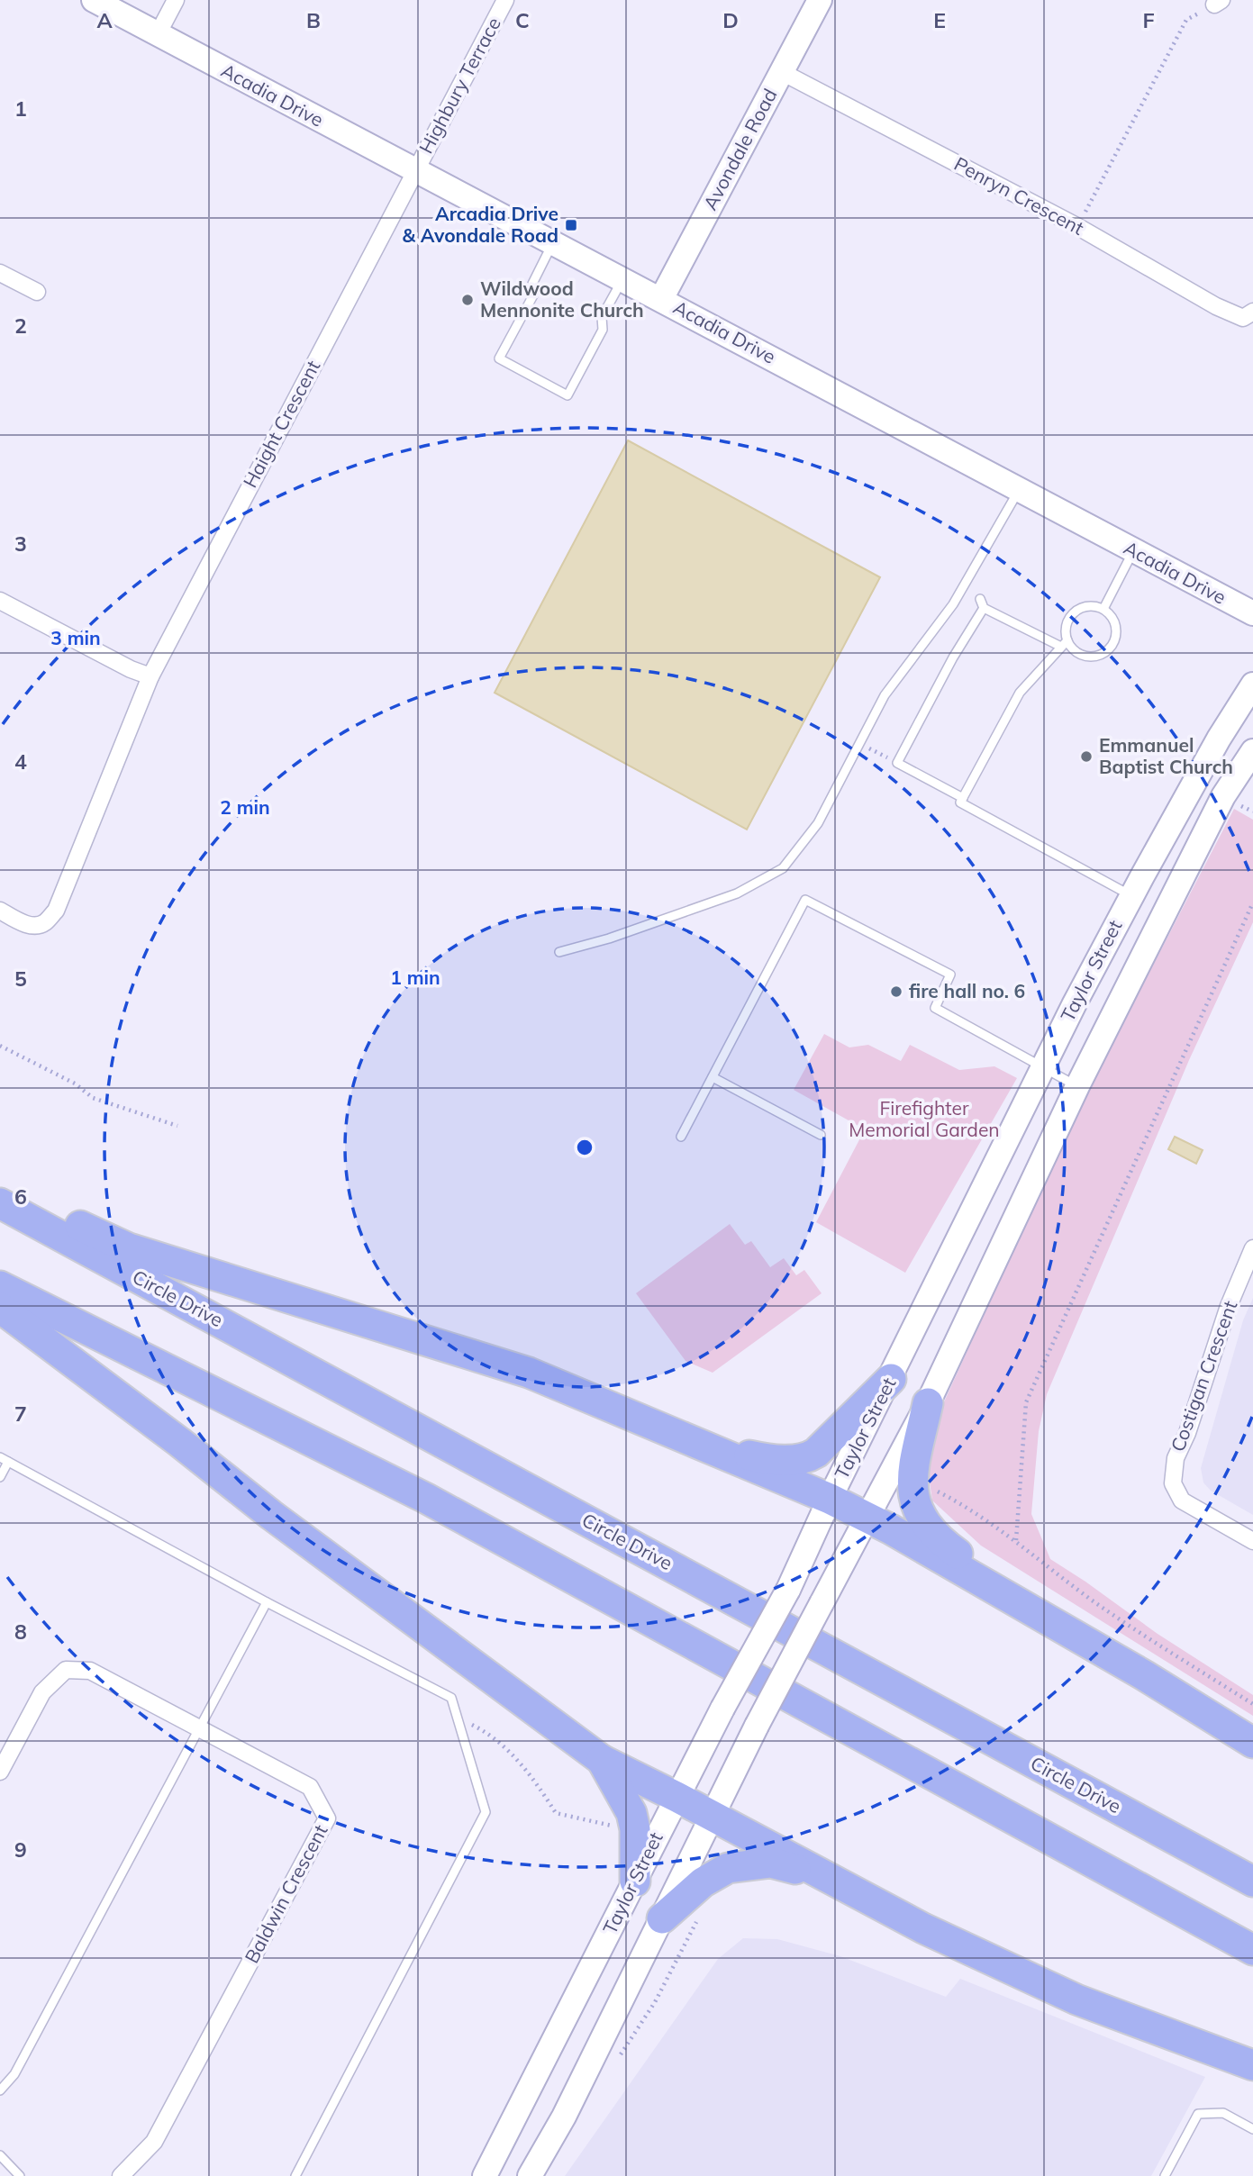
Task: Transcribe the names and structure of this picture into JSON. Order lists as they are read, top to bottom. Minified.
{"streets":{"highway":["Circle Drive"],"main road":["Acadia Drive","Avondale Road","Taylor Street"],"street":["Highbury Terrace","Penryn Crescent","Haight Crescent","Costigan Crescent","Baldwin Crescent"]},"crossings":[["Highbury Terrace","Acadia Drive"],["Highbury Terrace","Haight Crescent"],["Acadia Drive","Avondale Road"],["Acadia Drive","Haight Crescent"],["Avondale Road","Penryn Crescent"]],"parks":["Firefighter Memorial Garden"],"places":{"transit":["Arcadia Drive & Avondale Road"],"other":["Wildwood Mennonite Church","Emmanuel Baptist Church","fire hall no. 6"]},"grid":{"columns":["A","B","C","D","E","F"],"rows":["1","2","3","4","5","6","7","8","9"]},"rings":["3 min","2 min","1 min"]}
